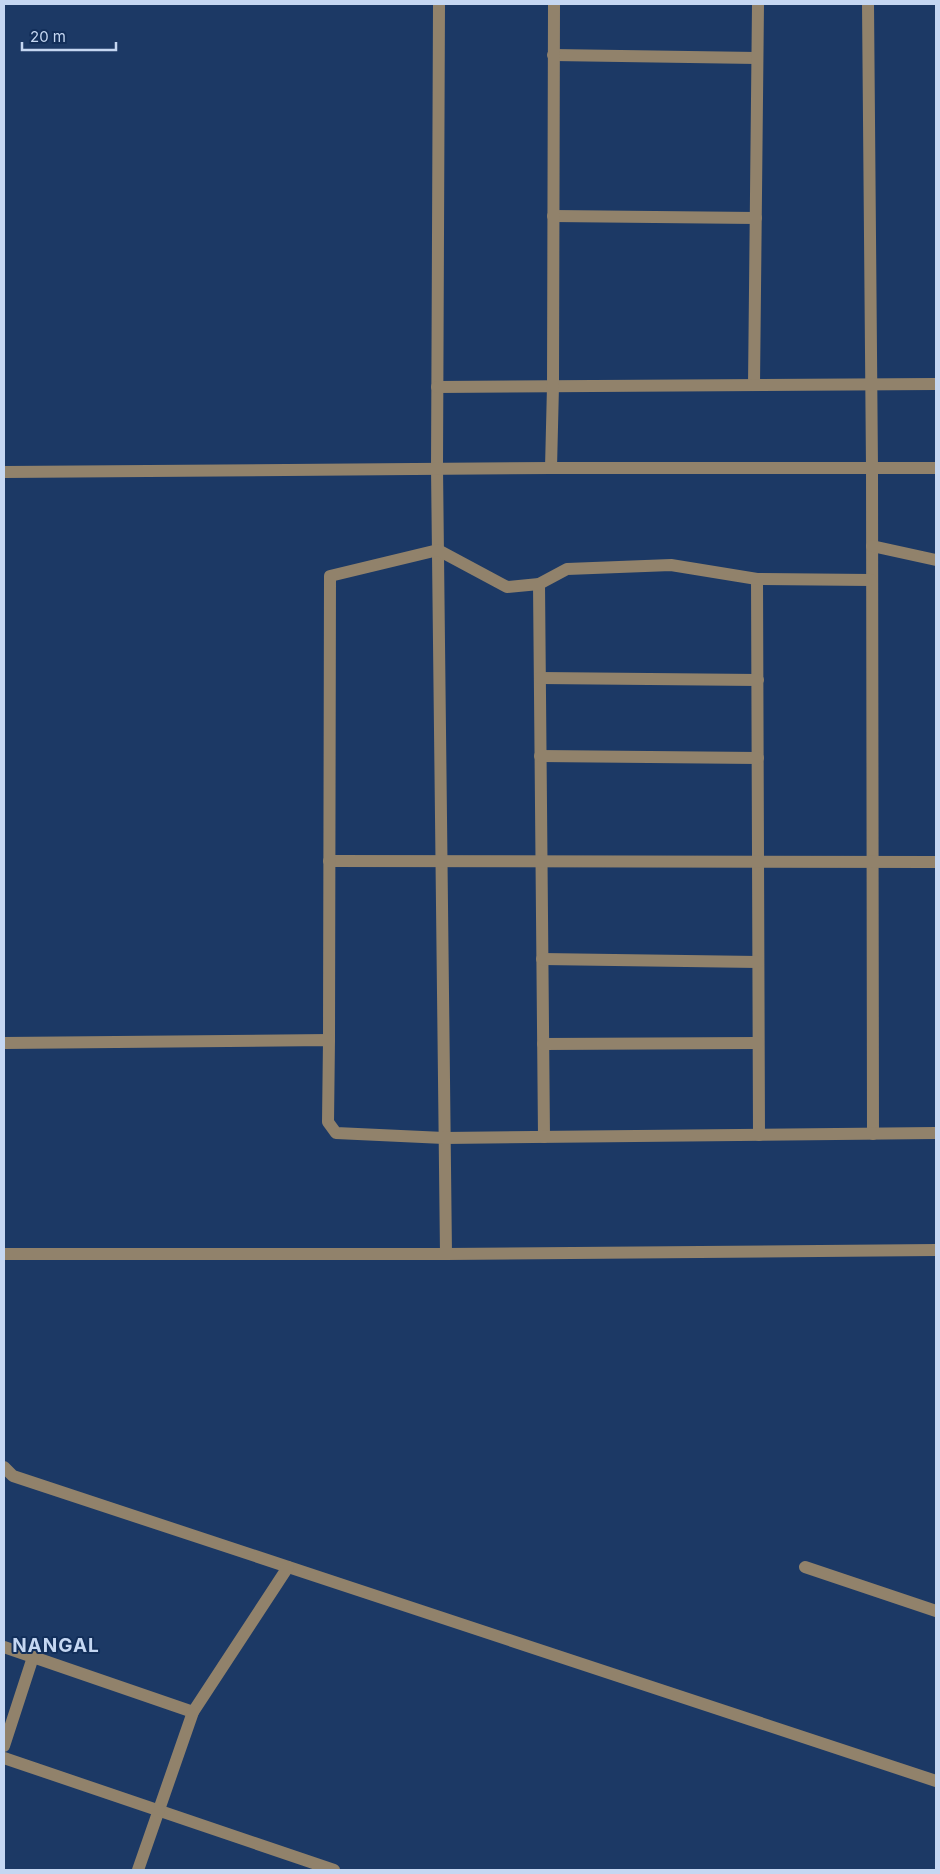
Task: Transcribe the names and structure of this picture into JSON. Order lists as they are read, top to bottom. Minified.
{"districts":["NANGAL"],"scale_bar":"20 m"}
